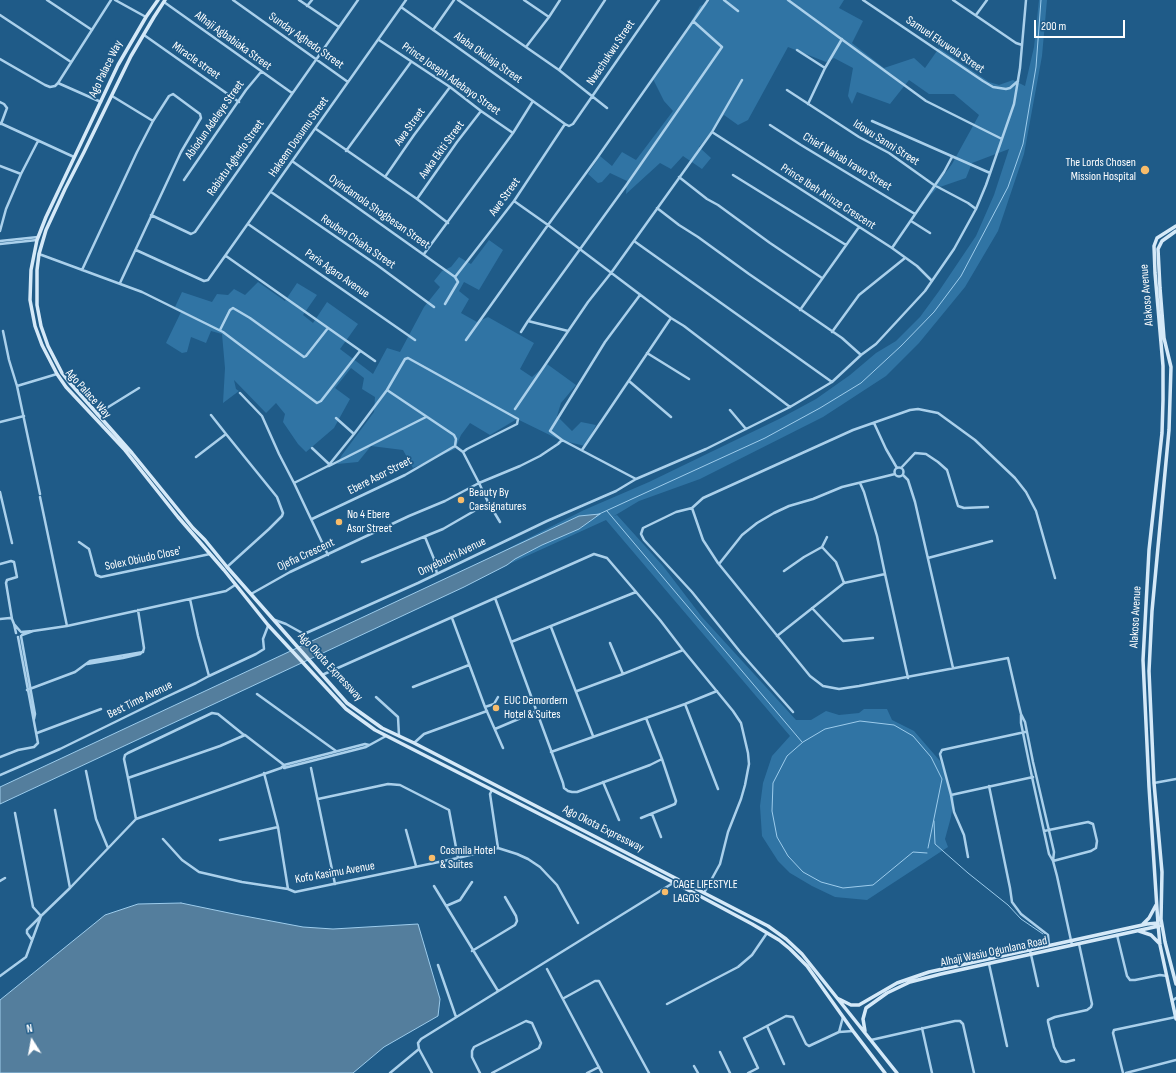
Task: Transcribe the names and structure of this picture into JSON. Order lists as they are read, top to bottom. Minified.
{"streets":{"main road":["Ago Palace Way","Alakoso Avenue","Ago Okota Expressway","Alhaji Wasiu Ogunlana Road"],"street":["Alhaji Agbabiaka Street","Sunday Aghedo Street","Samuel Ekuwola Street","Nwachukwu Street","Alaba Okulaja Street","Miracle street","Prince Joseph Adebayo Street","Abiodun Adeleye Street","Awa Street","Hakeem Dosumu Street","Idowu Sanni Street","Awka Ekiti Street","Rabiatu Aghedo Street","Chief Wahab Irawo Street","Awe Street","Prince Ibeh Arinze Crescent","Oyindamola Shogbesan Street","Reuben Chiaha Street","Paris Agaro Avenue","Ebere Asor Street","Ojefia Crescent","Onyebuchi Avenue","Solex Obiudo Close'","Best Time Avenue","Kofo Kasimu Avenue"]},"crossings":[["Alhaji Agbabiaka Street","Ago Palace Way"],["Alhaji Agbabiaka Street","Abiodun Adeleye Street"],["Alhaji Agbabiaka Street","Rabiatu Aghedo Street"],["Sunday Aghedo Street","Hakeem Dosumu Street"],["Sunday Aghedo Street","Rabiatu Aghedo Street"],["Samuel Ekuwola Street","Onyebuchi Avenue"],["Nwachukwu Street","Alaba Okulaja Street"],["Nwachukwu Street","Awe Street"],["Alaba Okulaja Street","Hakeem Dosumu Street"],["Alaba Okulaja Street","Awe Street"],["Miracle street","Ago Palace Way"],["Miracle street","Abiodun Adeleye Street"],["Ago Palace Way","Ojefia Crescent"],["Ago Palace Way","Onyebuchi Avenue"],["Ago Palace Way","Solex Obiudo Close'"],["Ago Palace Way","Ago Okota Expressway"],["Ago Palace Way","Best Time Avenue"],["Prince Joseph Adebayo Street","Awa Street"],["Prince Joseph Adebayo Street","Hakeem Dosumu Street"],["Prince Joseph Adebayo Street","Awka Ekiti Street"],["Hakeem Dosumu Street","Oyindamola Shogbesan Street"],["Hakeem Dosumu Street","Reuben Chiaha Street"],["Hakeem Dosumu Street","Paris Agaro Avenue"],["Idowu Sanni Street","Onyebuchi Avenue"],["Awe Street","Oyindamola Shogbesan Street"],["Prince Ibeh Arinze Crescent","Onyebuchi Avenue"],["Alakoso Avenue","Alhaji Wasiu Ogunlana Road"],["Ago Okota Expressway","Alhaji Wasiu Ogunlana Road"]],"places":["The Lords Chosen Mission Hospital","Beauty By Caesignatures","No 4 Ebere Asor Street","EUC Demordern Hotel & Suites","Cosmila Hotel & Suites","CAGE LIFESTYLE LAGOS"],"scale_bar":"200 m","north":"top"}
